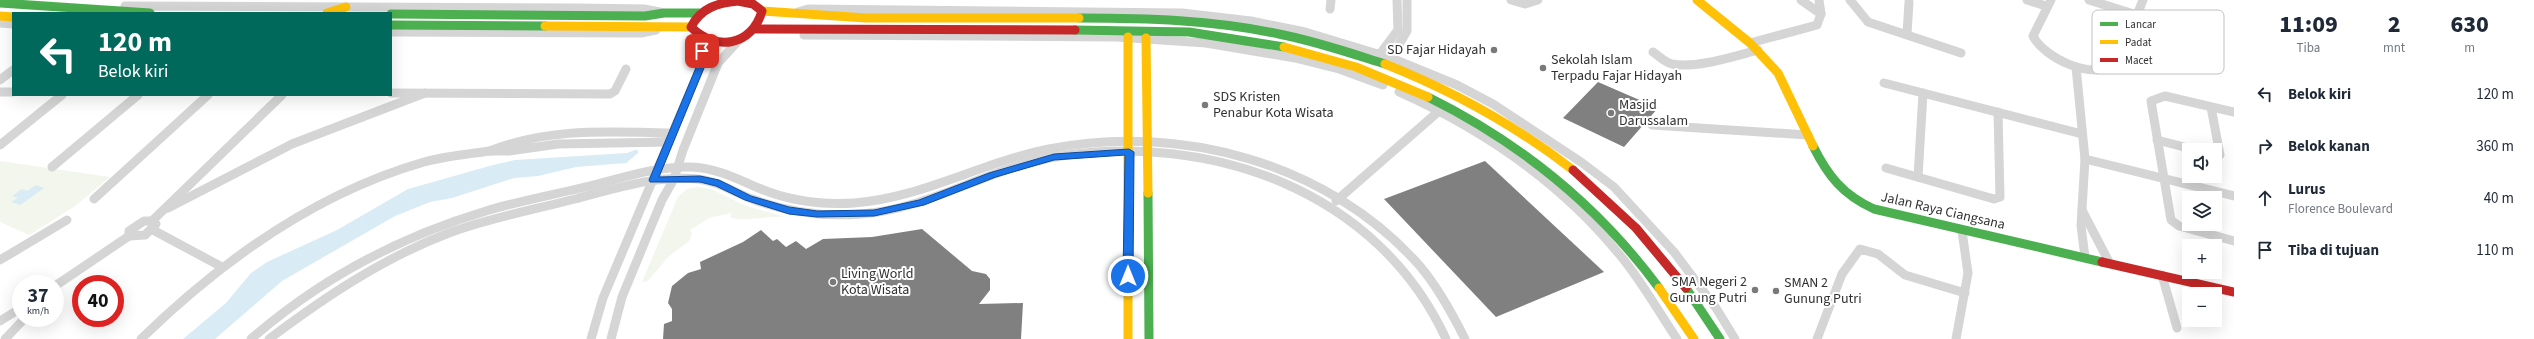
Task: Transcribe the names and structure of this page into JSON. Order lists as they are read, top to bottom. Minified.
{"streets":{"street":["Jalan Raya Ciangsana"]},"places":["SD Fajar Hidayah","Sekolah Islam Terpadu Fajar Hidayah","SDS Kristen Penabur Kota Wisata","Masjid Darussalam","Living World Kota Wisata","SMA Negeri 2 Gunung Putri","SMAN 2 Gunung Putri"],"legend":["Lancar","Padat","Macet"],"page":{"eta":["11:09","Tiba","2","mnt","630","m"],"turn":["120 m","Belok kiri"],"list":[{"name":"Belok kiri","value":"120 m"},{"name":"Belok kanan","value":"360 m"},{"name":"Lurus","note":"Florence Boulevard","value":"40 m"},{"name":"Tiba di tujuan","value":"110 m"}],"map_buttons":["+","−"],"speed":"37 km/h","limit":"40"}}
